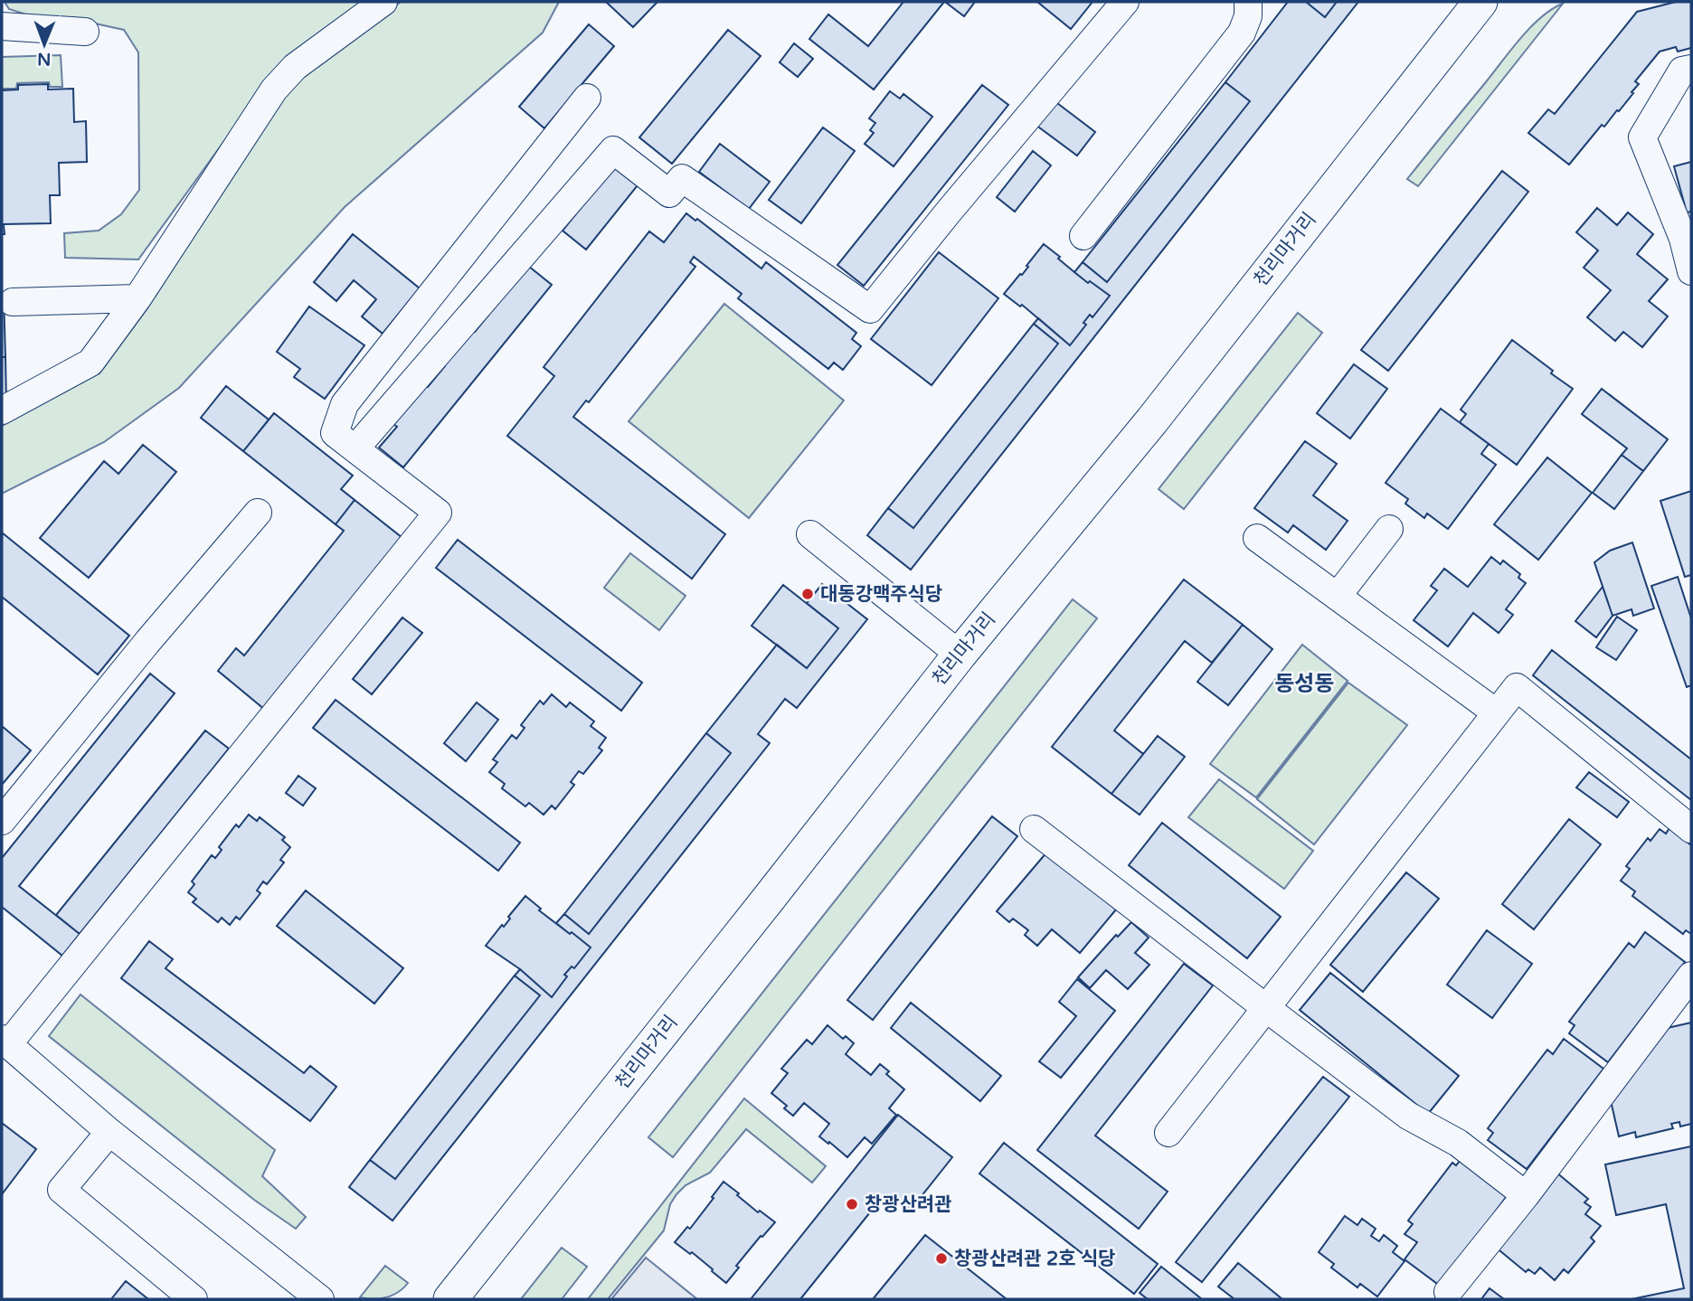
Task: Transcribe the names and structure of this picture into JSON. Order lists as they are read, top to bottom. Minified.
{"streets":{"main road":["천리마거리"]},"districts":["동성동"],"places":["대동강맥주식당","창광산려관","창광산려관 2호 식당"],"north":"bottom"}
